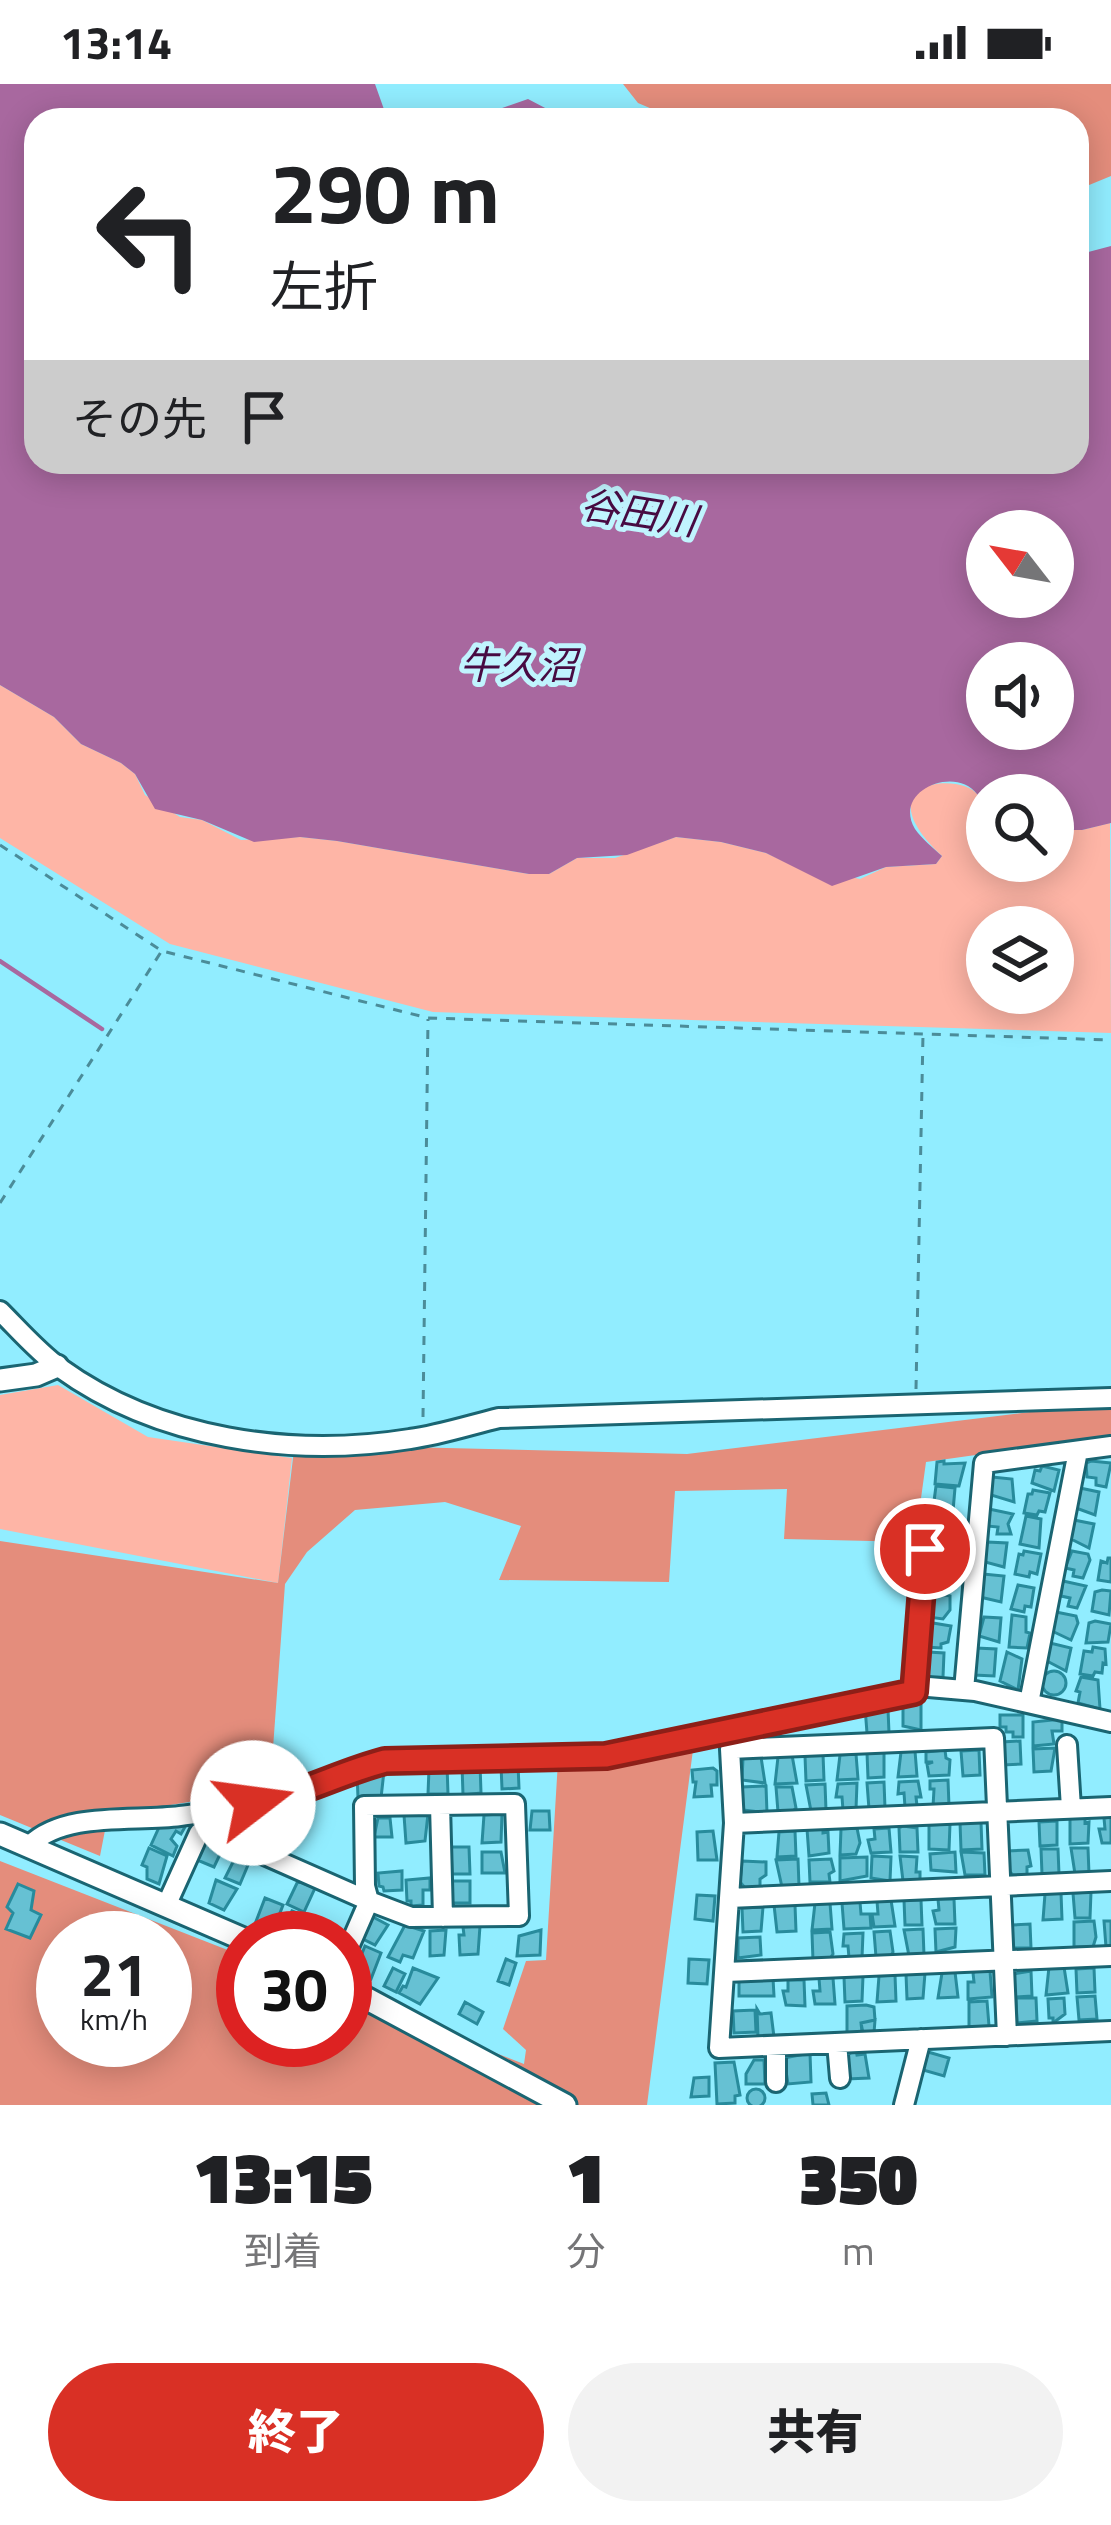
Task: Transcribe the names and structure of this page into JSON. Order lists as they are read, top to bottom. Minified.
{"water":["谷田川","牛久沼"],"north":"top left","page":{"status":"13:14","turn":["290 m","左折"],"then":"その先","speed":"21 km/h","limit":"30","eta":["13:15","到着","1","分","350","m"],"buttons":["終了","共有"]}}
